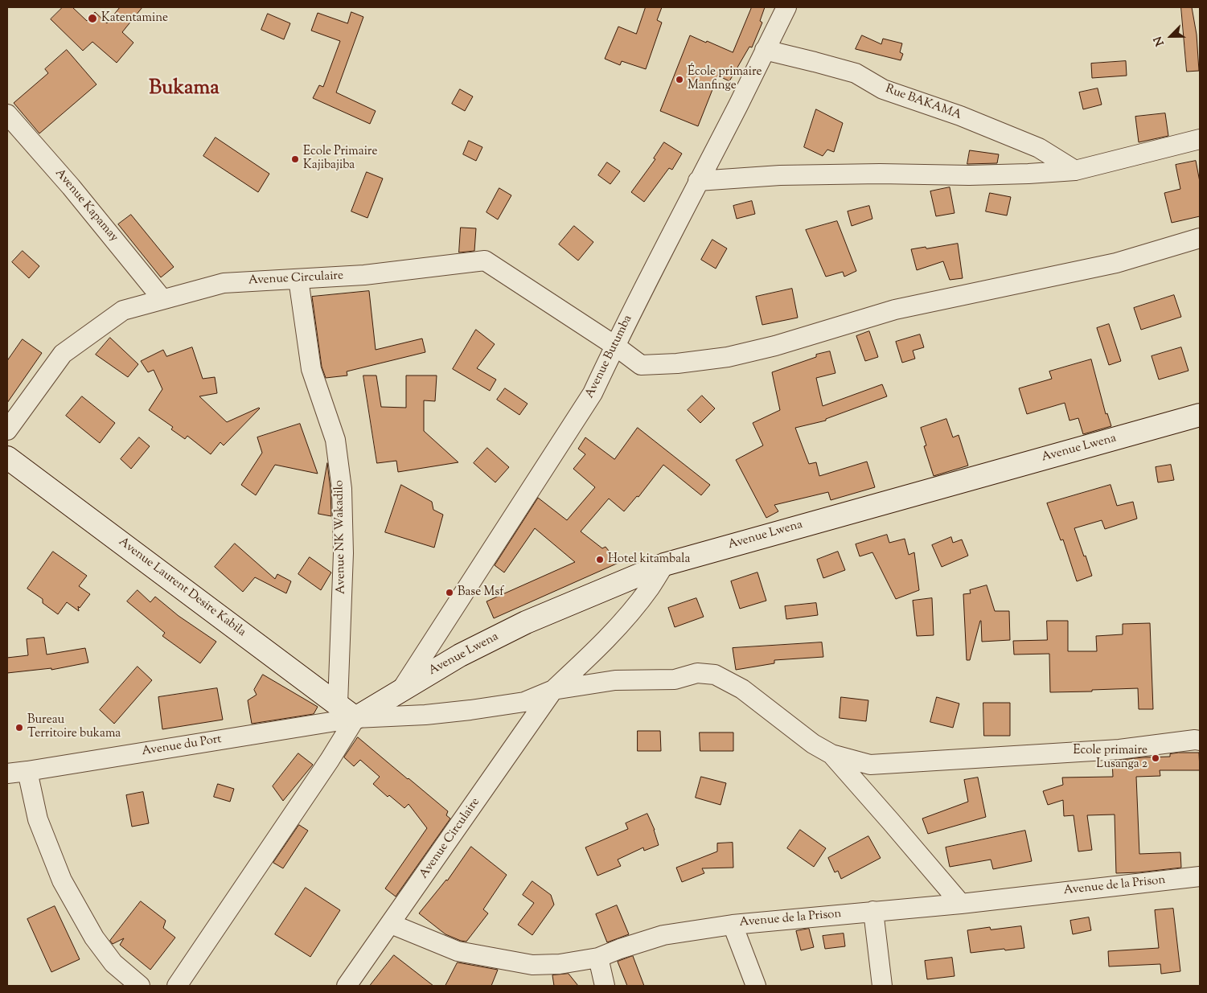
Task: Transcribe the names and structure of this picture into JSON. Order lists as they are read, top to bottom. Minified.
{"streets":{"main road":["Avenue Lwena","Avenue Laurent Desire Kabila"],"street":["Rue BAKAMA","Avenue Kapamay","Avenue Circulaire","Avenue Butumba","Avenue NK Wakadilo","Avenue du Port","Avenue de la Prison"]},"crossings":[["Rue BAKAMA","Avenue Butumba"],["Avenue Kapamay","Avenue Circulaire"],["Avenue Circulaire","Avenue Butumba"],["Avenue Circulaire","Avenue NK Wakadilo"],["Avenue Circulaire","Avenue du Port"],["Avenue Circulaire","Avenue de la Prison"],["Avenue Butumba","Avenue Lwena"],["Avenue Lwena","Avenue Laurent Desire Kabila"],["Avenue Lwena","Avenue du Port"],["Avenue NK Wakadilo","Avenue Laurent Desire Kabila"],["Avenue Laurent Desire Kabila","Avenue du Port"]],"districts":["Bukama"],"places":["Katentamine","École primaire Manfinge","Ecole Primaire Kajibajiba","Hotel kitambala","Base Msf","Bureau Territoire bukama","Ecole primaire Lusanga 2"],"north":"bottom left"}
